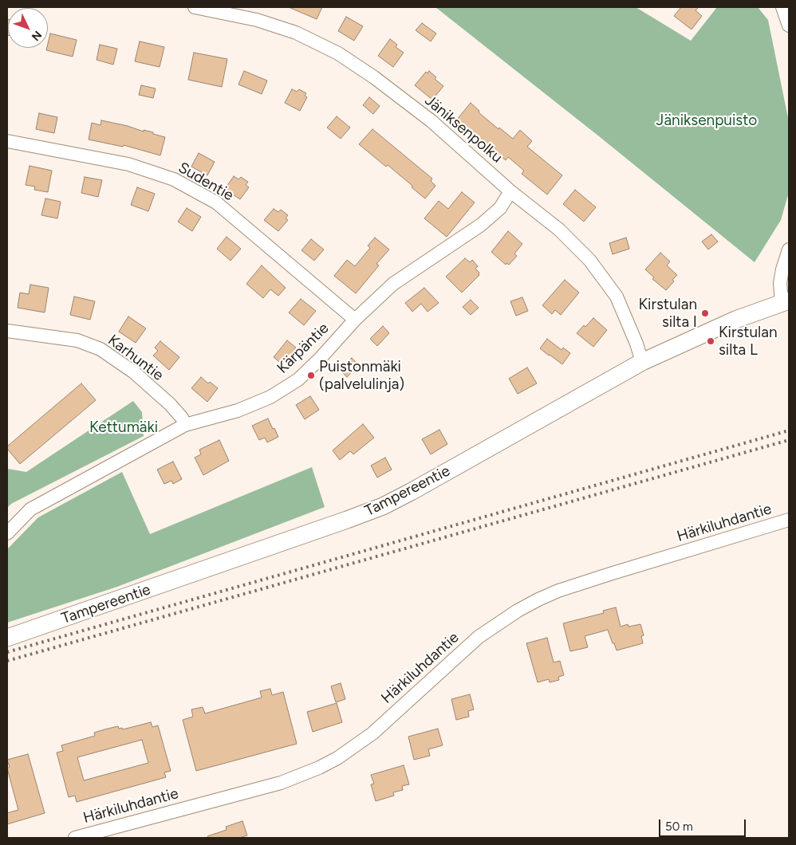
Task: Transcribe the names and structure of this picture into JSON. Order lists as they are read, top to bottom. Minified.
{"streets":{"main road":["Tampereentie"],"street":["Jäniksenpolku","Sudentie","Kärpäntie","Karhuntie","Härkiluhdantie"]},"crossings":[["Jäniksenpolku","Kärpäntie"],["Jäniksenpolku","Tampereentie"],["Sudentie","Kärpäntie"],["Kärpäntie","Karhuntie"]],"parks":["Jäniksenpuisto","Kettumäki"],"places":["Kirstulan silta I","Kirstulan silta L","Puistonmäki (palvelulinja)"],"scale_bar":"50 m","north":"bottom right"}
